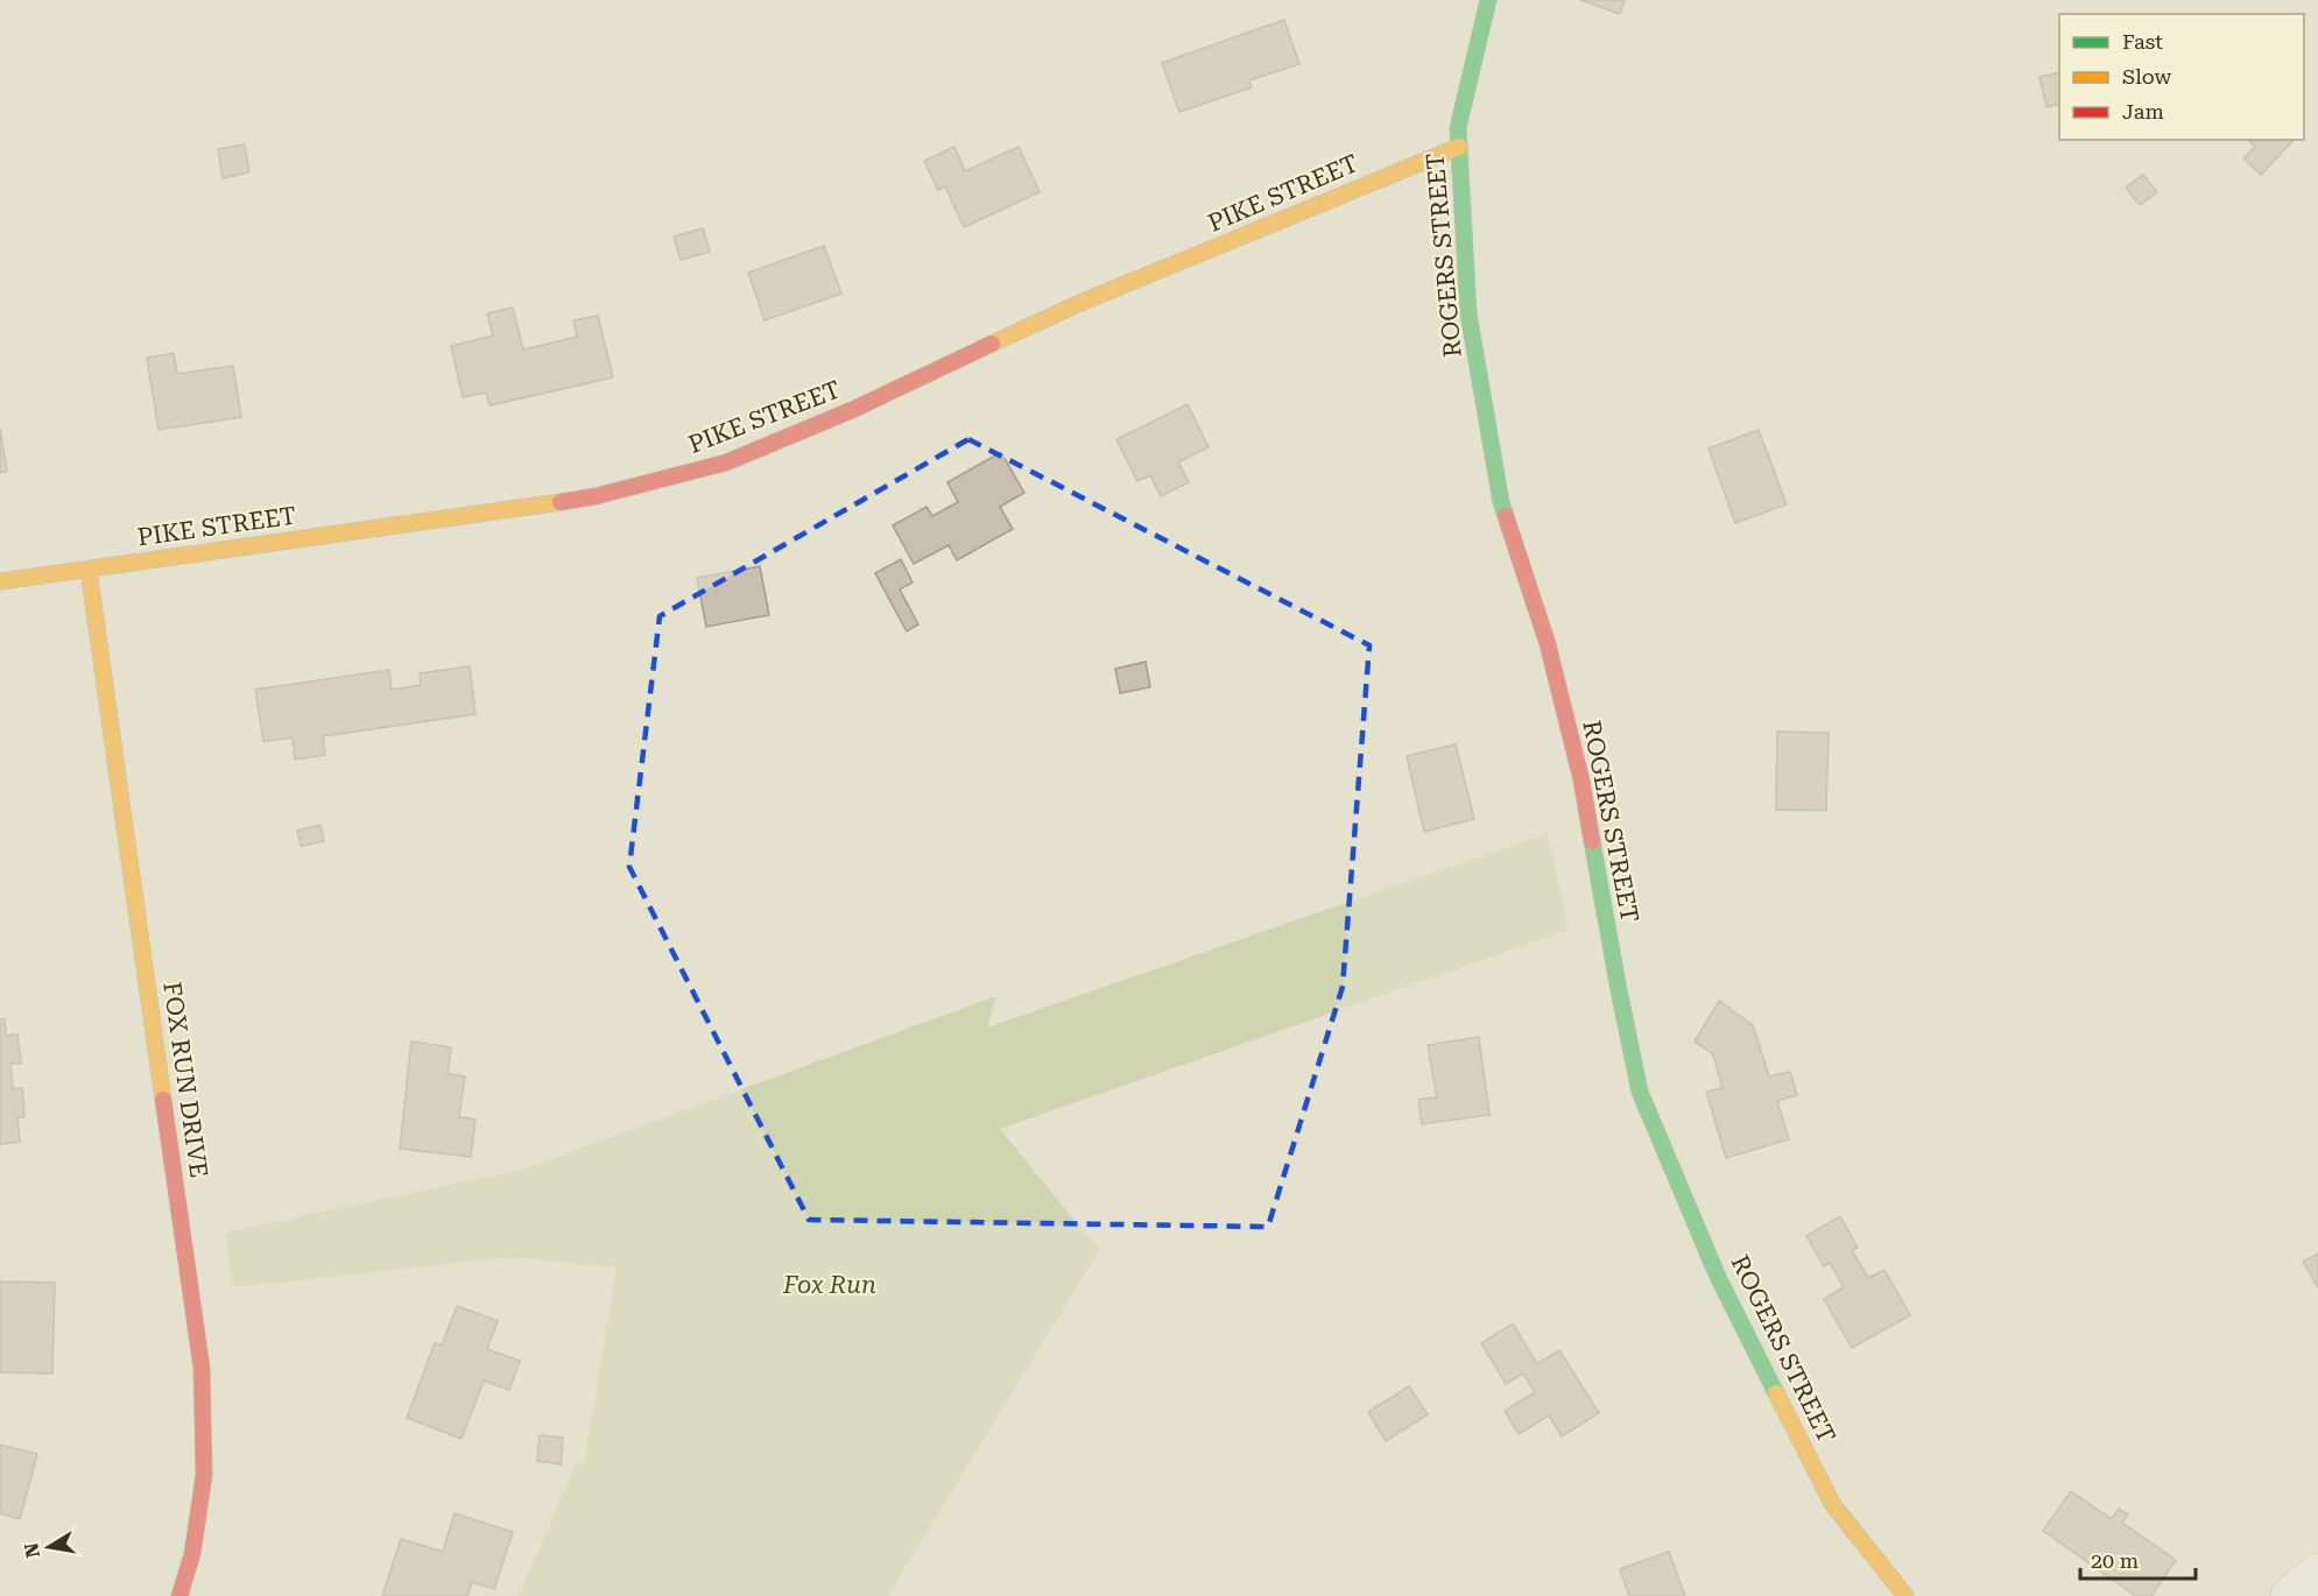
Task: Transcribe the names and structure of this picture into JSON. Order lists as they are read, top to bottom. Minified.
{"streets":{"street":["PIKE STREET","ROGERS STREET","FOX RUN DRIVE"]},"crossings":[["PIKE STREET","ROGERS STREET"],["PIKE STREET","FOX RUN DRIVE"]],"parks":["Fox Run"],"legend":["Fast","Slow","Jam"],"scale_bar":"20 m","north":"left"}
